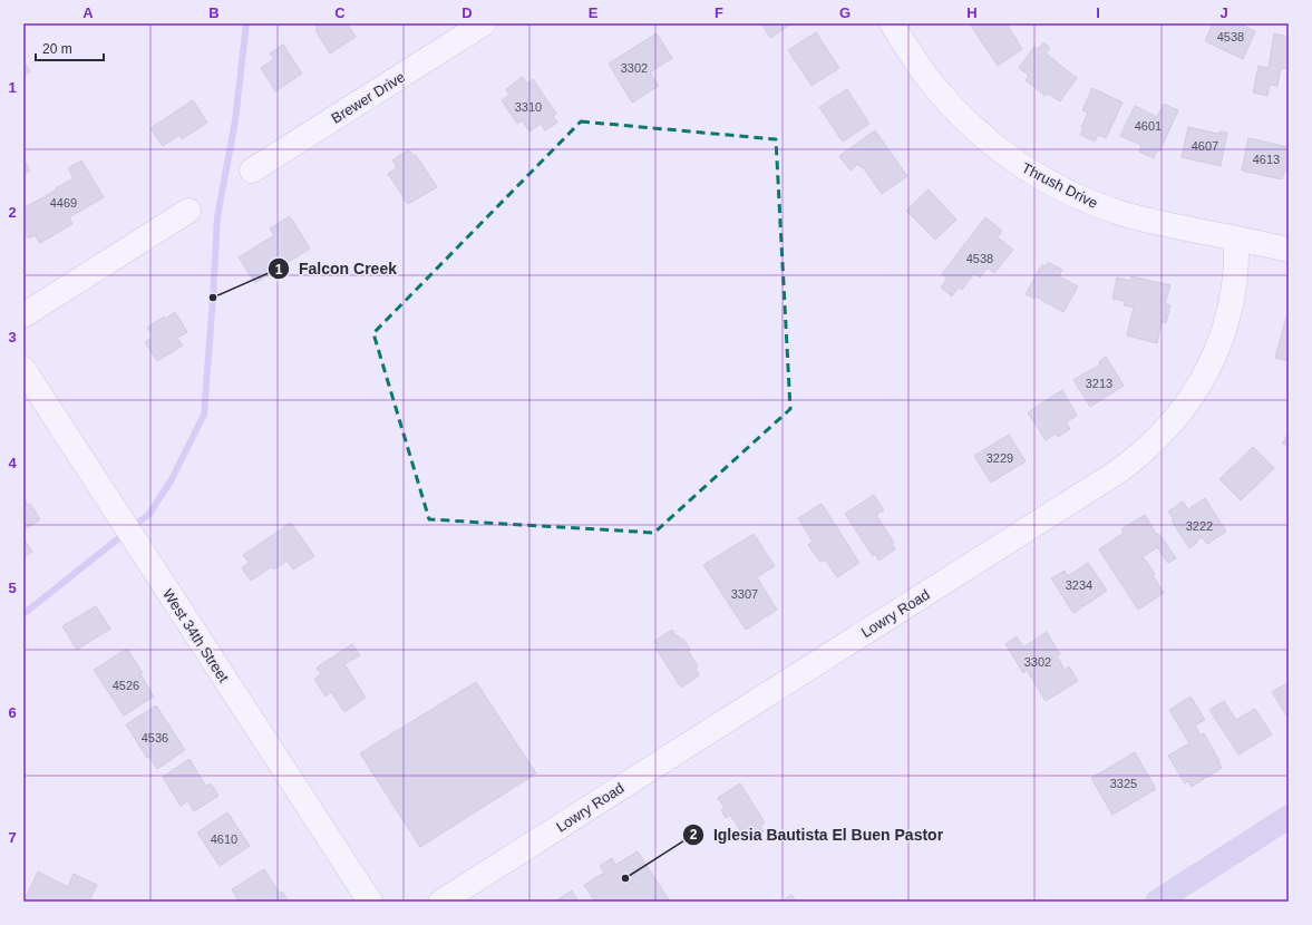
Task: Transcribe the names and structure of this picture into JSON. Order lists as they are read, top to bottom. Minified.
{"streets":{"street":["Brewer Drive","Thrush Drive","Lowry Road","West 34th Street"]},"crossings":[["Thrush Drive","Lowry Road"]],"places":["Falcon Creek","Iglesia Bautista El Buen Pastor"],"house_numbers":["4538","3302","3310","4601","4607","4613","4469","4538","3213","3229","3222","3234","3307","3302","4526","4536","3325","4610"],"scale_bar":"20 m","grid":{"columns":["A","B","C","D","E","F","G","H","I","J"],"rows":["1","2","3","4","5","6","7"]}}
